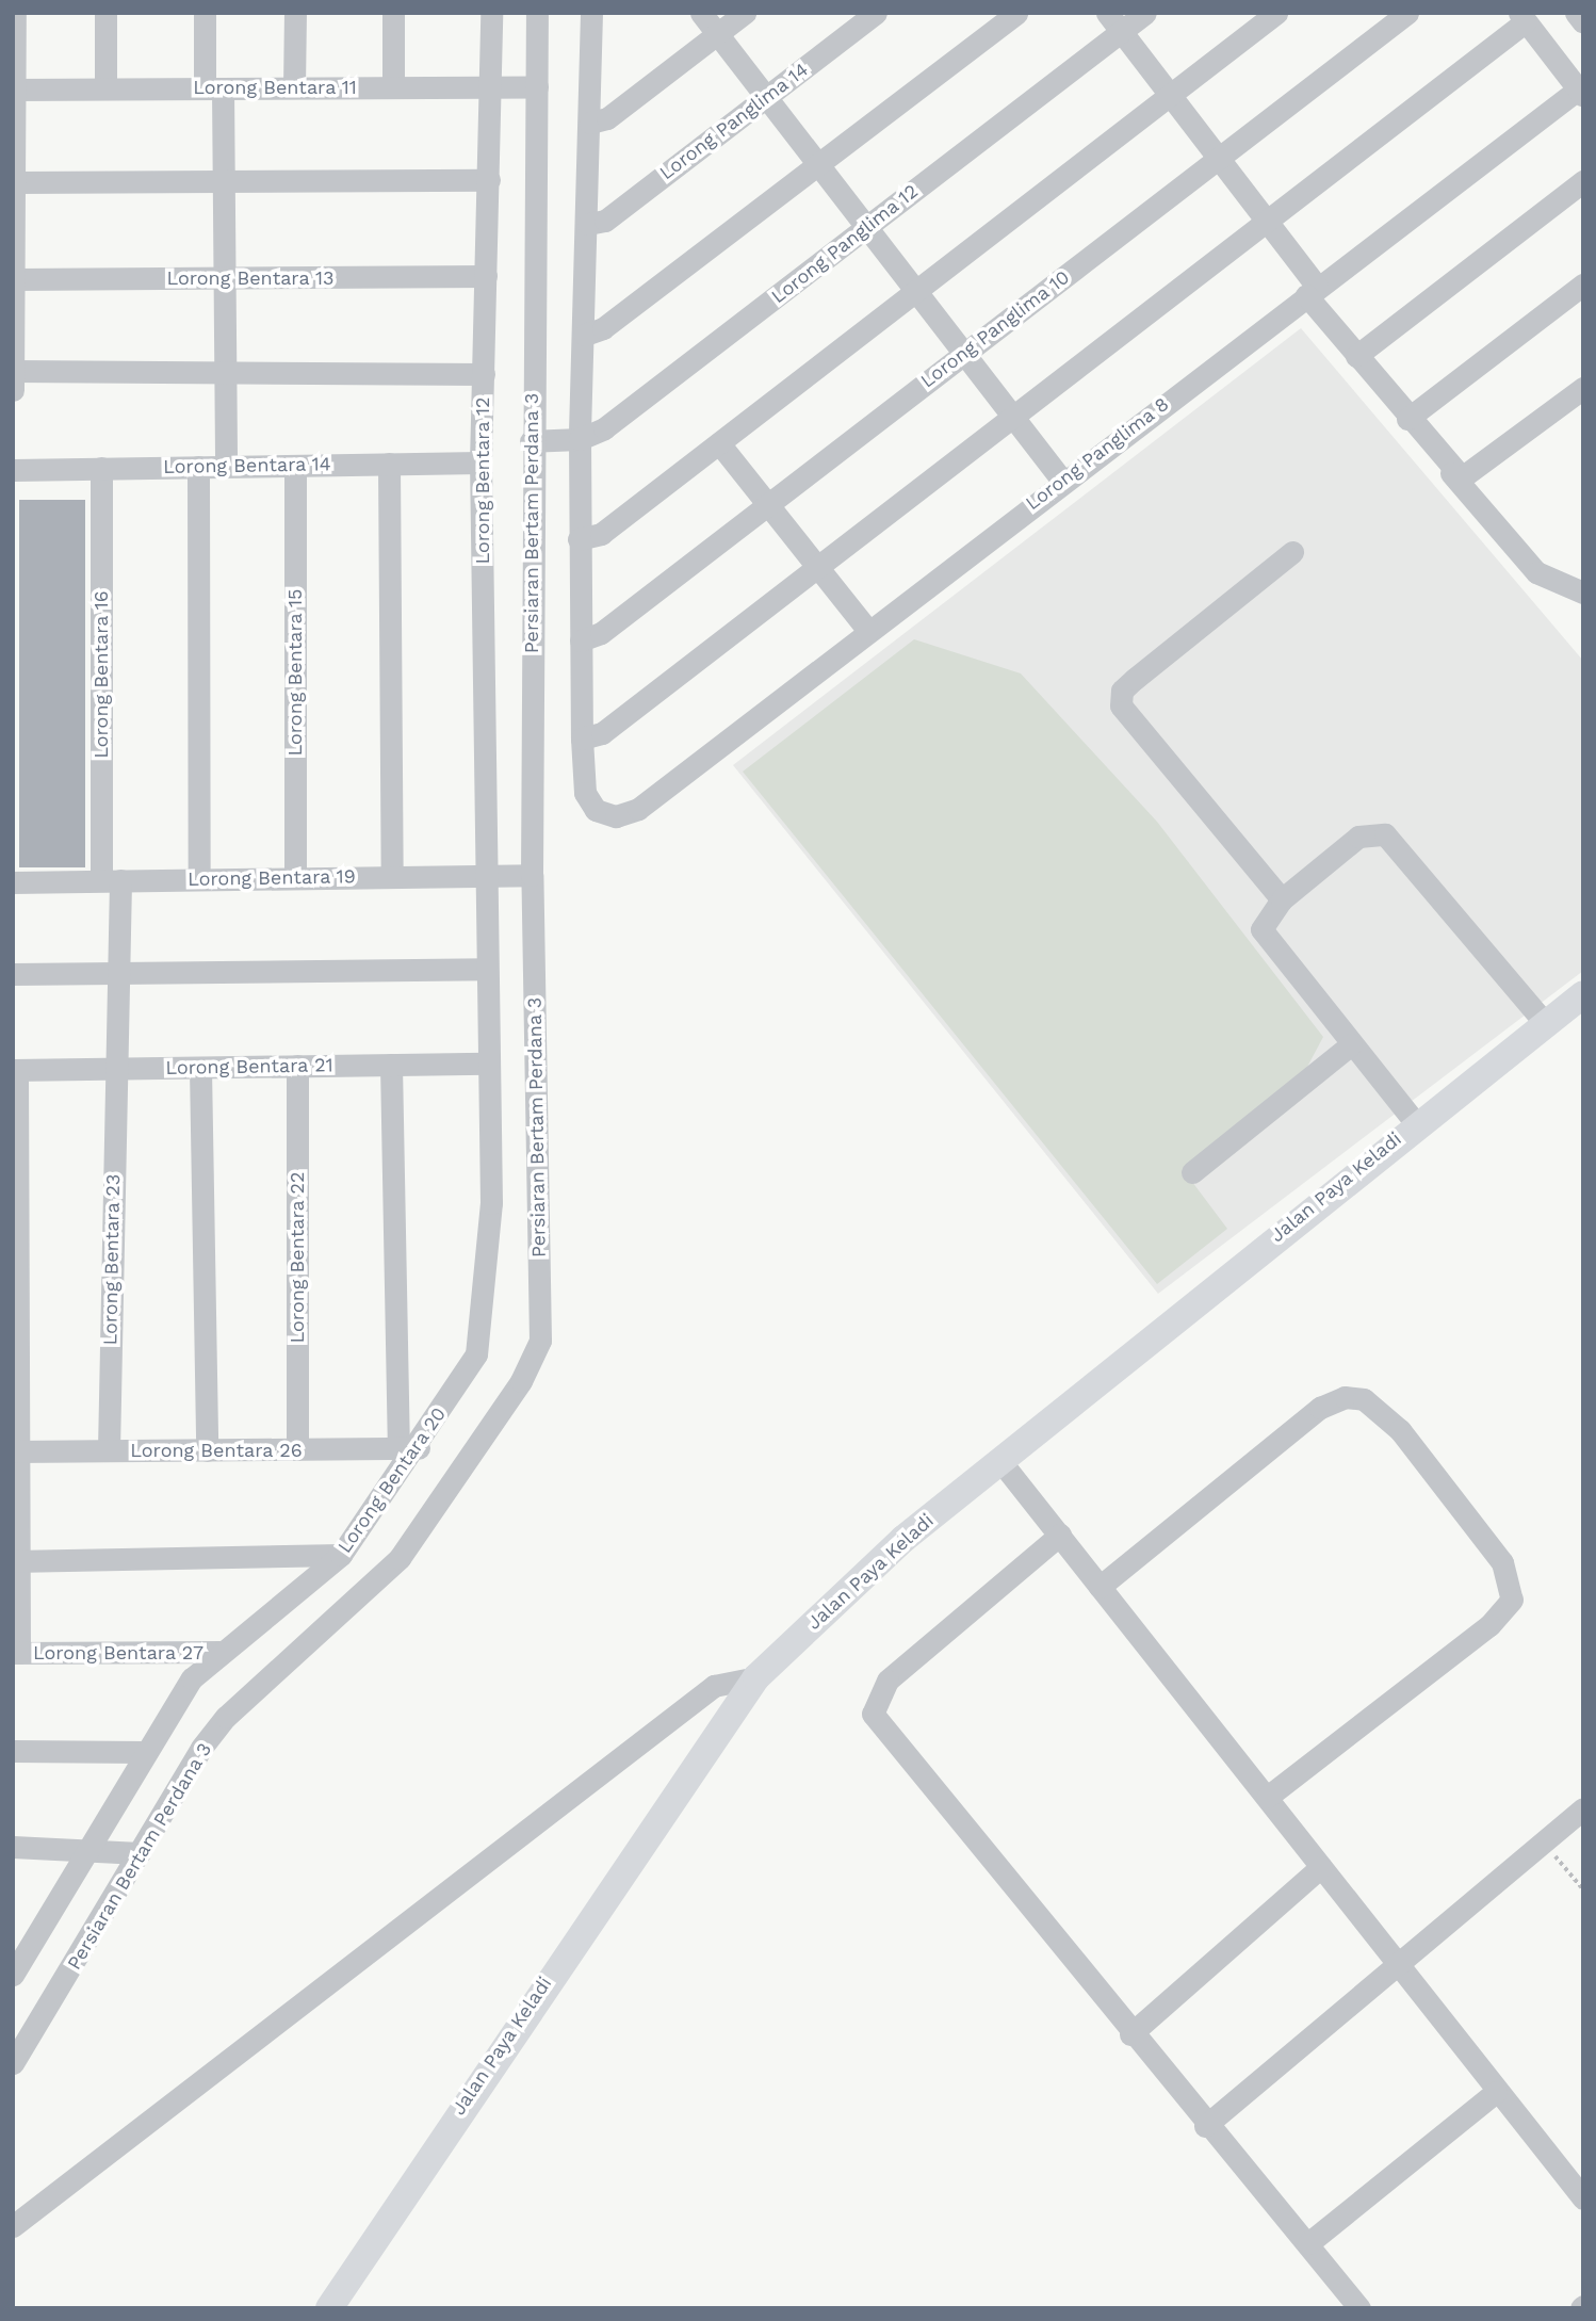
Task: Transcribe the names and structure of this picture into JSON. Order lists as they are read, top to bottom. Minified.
{"streets":{"main road":["Jalan Paya Keladi"],"street":["Lorong Bentara 11","Lorong Panglima 14","Lorong Panglima 12","Lorong Bentara 13","Lorong Panglima 10","Lorong Panglima 8","Lorong Bentara 14","Lorong Bentara 12","Persiaran Bertam Perdana 3","Lorong Bentara 15","Lorong Bentara 16","Lorong Bentara 19","Lorong Bentara 21","Lorong Bentara 22","Lorong Bentara 23","Lorong Bentara 26","Lorong Bentara 20","Lorong Bentara 27"]},"crossings":[["Lorong Bentara 11","Lorong Bentara 12"],["Lorong Bentara 11","Persiaran Bertam Perdana 3"],["Lorong Panglima 12","Persiaran Bertam Perdana 3"],["Lorong Bentara 13","Lorong Bentara 12"],["Lorong Bentara 14","Lorong Bentara 12"],["Lorong Bentara 14","Lorong Bentara 15"],["Lorong Bentara 14","Lorong Bentara 16"],["Lorong Bentara 12","Lorong Bentara 19"],["Lorong Bentara 12","Lorong Bentara 20"],["Persiaran Bertam Perdana 3","Lorong Bentara 19"],["Lorong Bentara 15","Lorong Bentara 19"],["Lorong Bentara 16","Lorong Bentara 19"],["Lorong Bentara 16","Lorong Bentara 23"],["Lorong Bentara 19","Lorong Bentara 20"],["Lorong Bentara 21","Lorong Bentara 22"],["Lorong Bentara 21","Lorong Bentara 23"],["Lorong Bentara 21","Lorong Bentara 20"],["Lorong Bentara 22","Lorong Bentara 26"],["Lorong Bentara 23","Lorong Bentara 26"],["Lorong Bentara 26","Lorong Bentara 20"],["Lorong Bentara 20","Lorong Bentara 27"]]}
